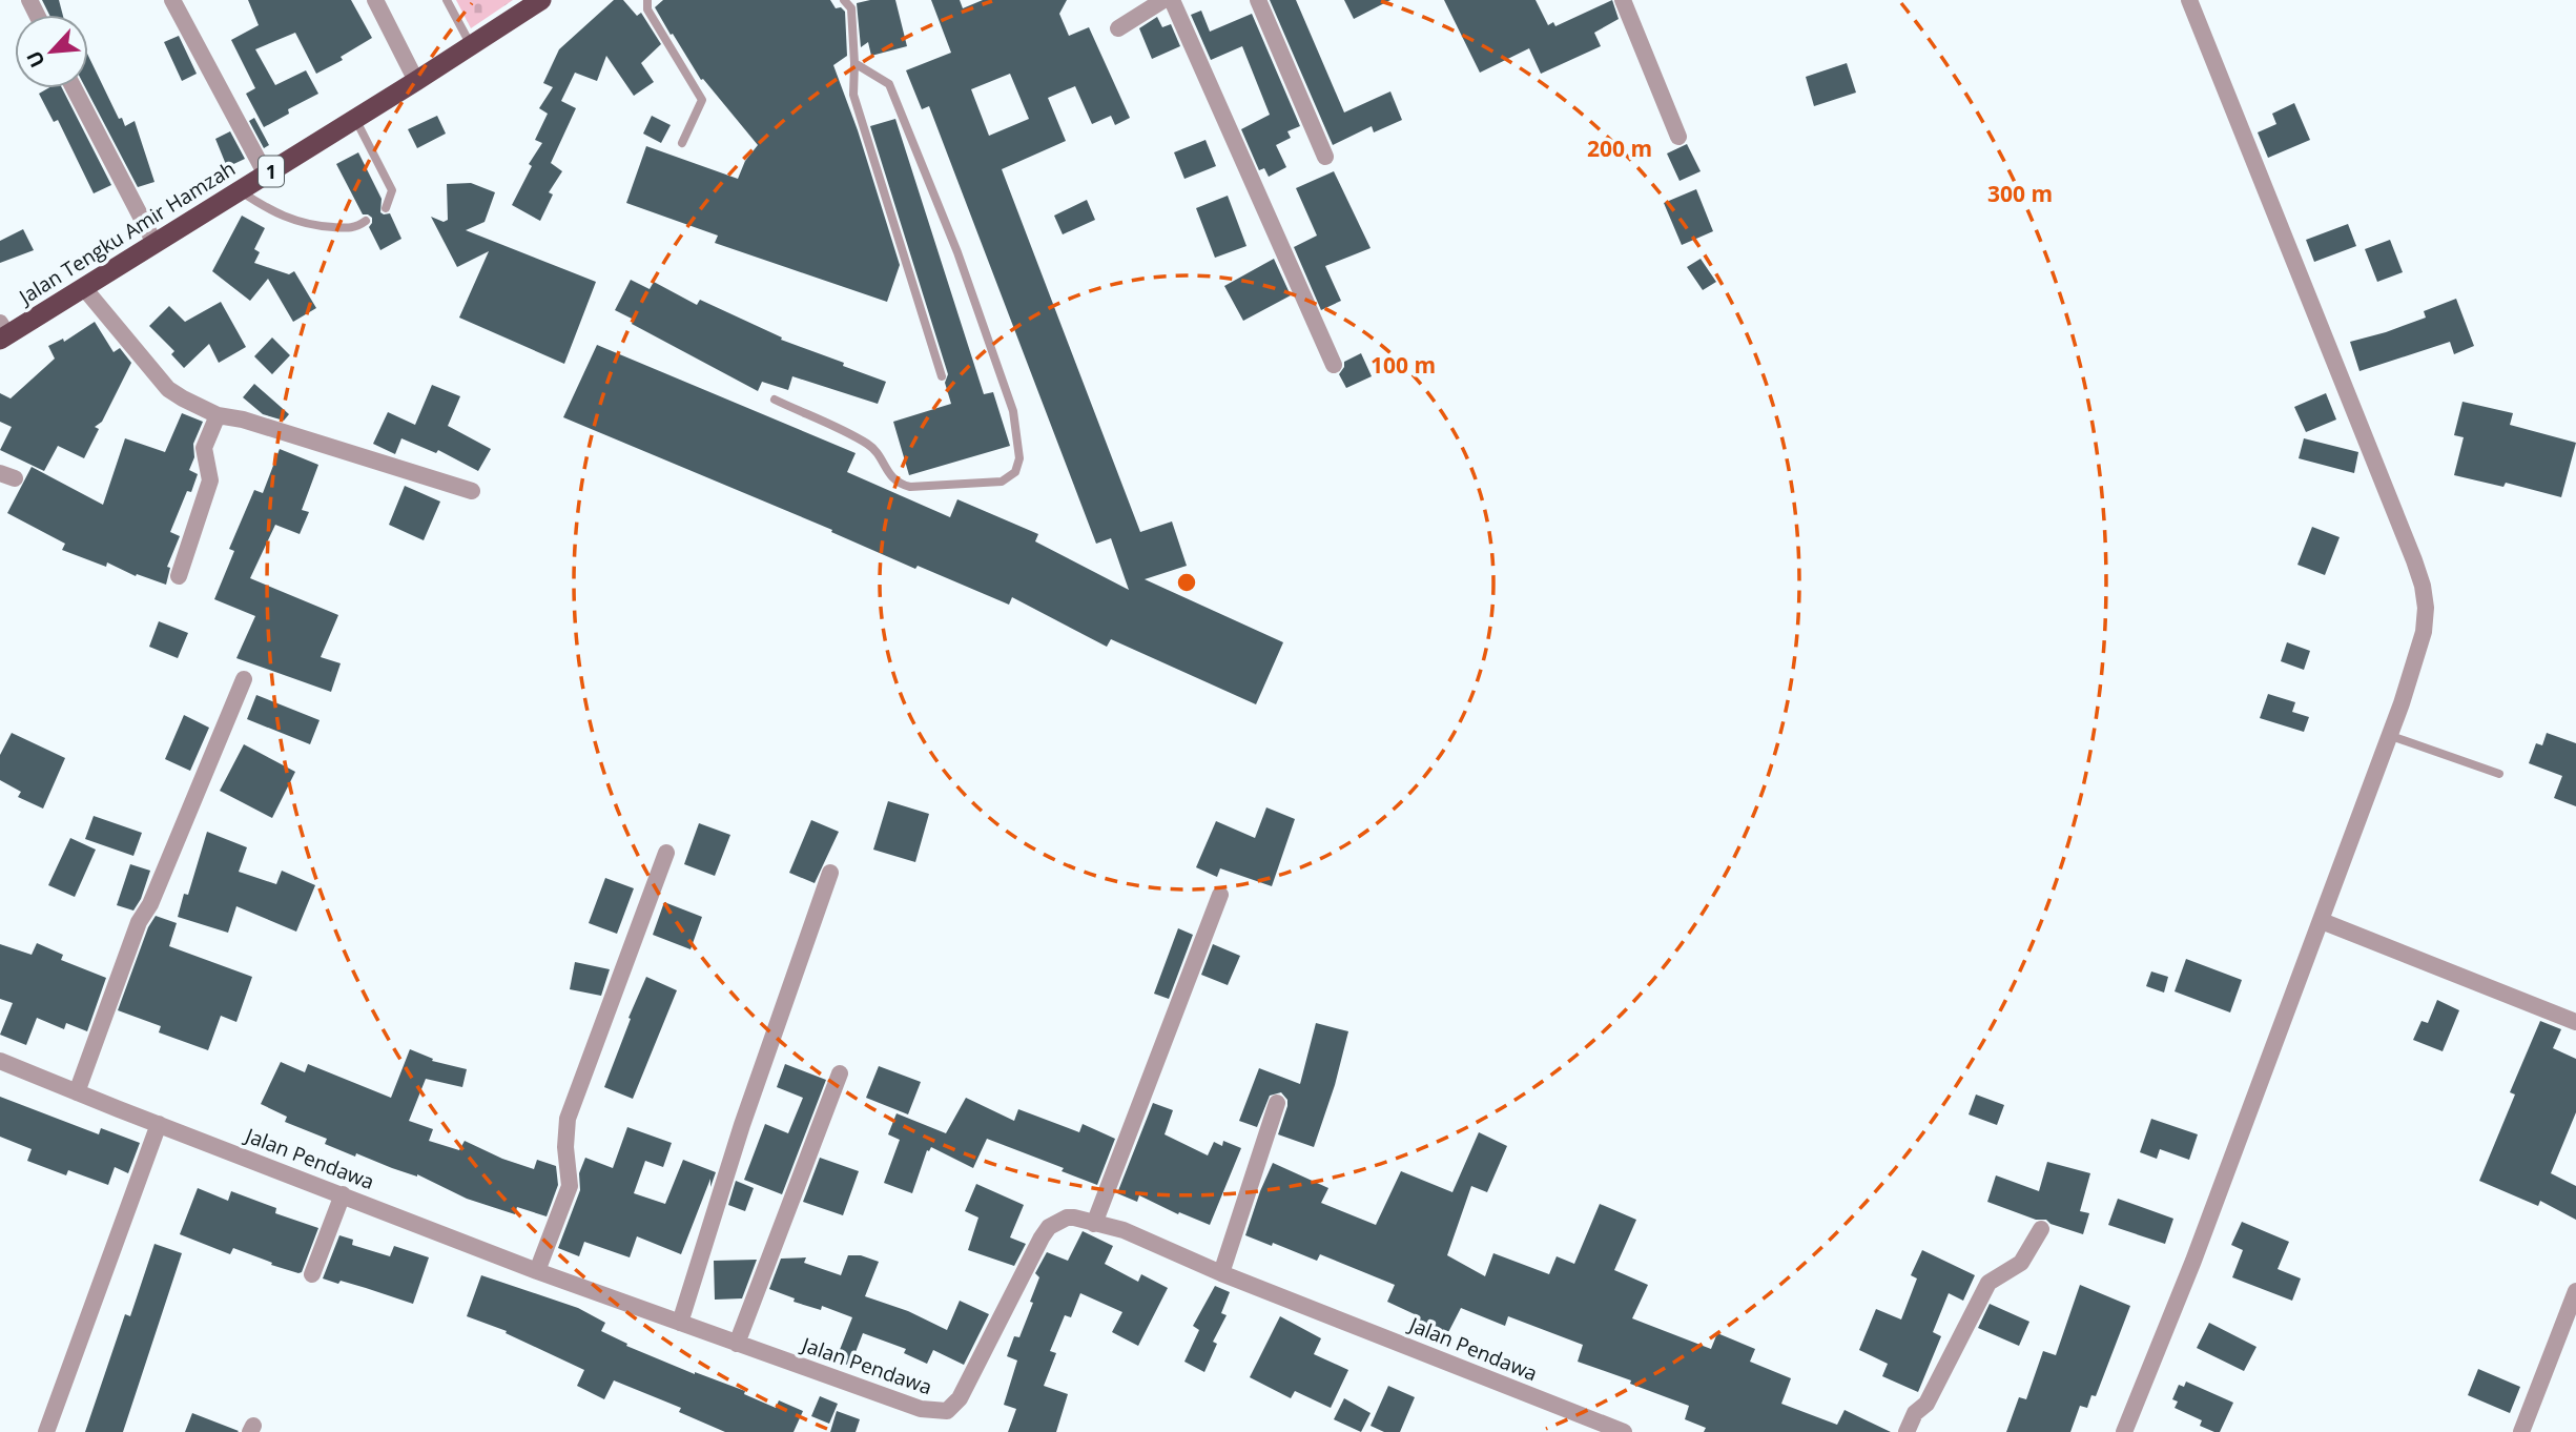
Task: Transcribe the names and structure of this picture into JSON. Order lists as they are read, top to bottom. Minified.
{"streets":{"highway":["1","Jalan Tengku Amir Hamzah"],"street":["Jalan Pendawa"]},"north":"bottom left","rings":["200 m","300 m","100 m"]}
